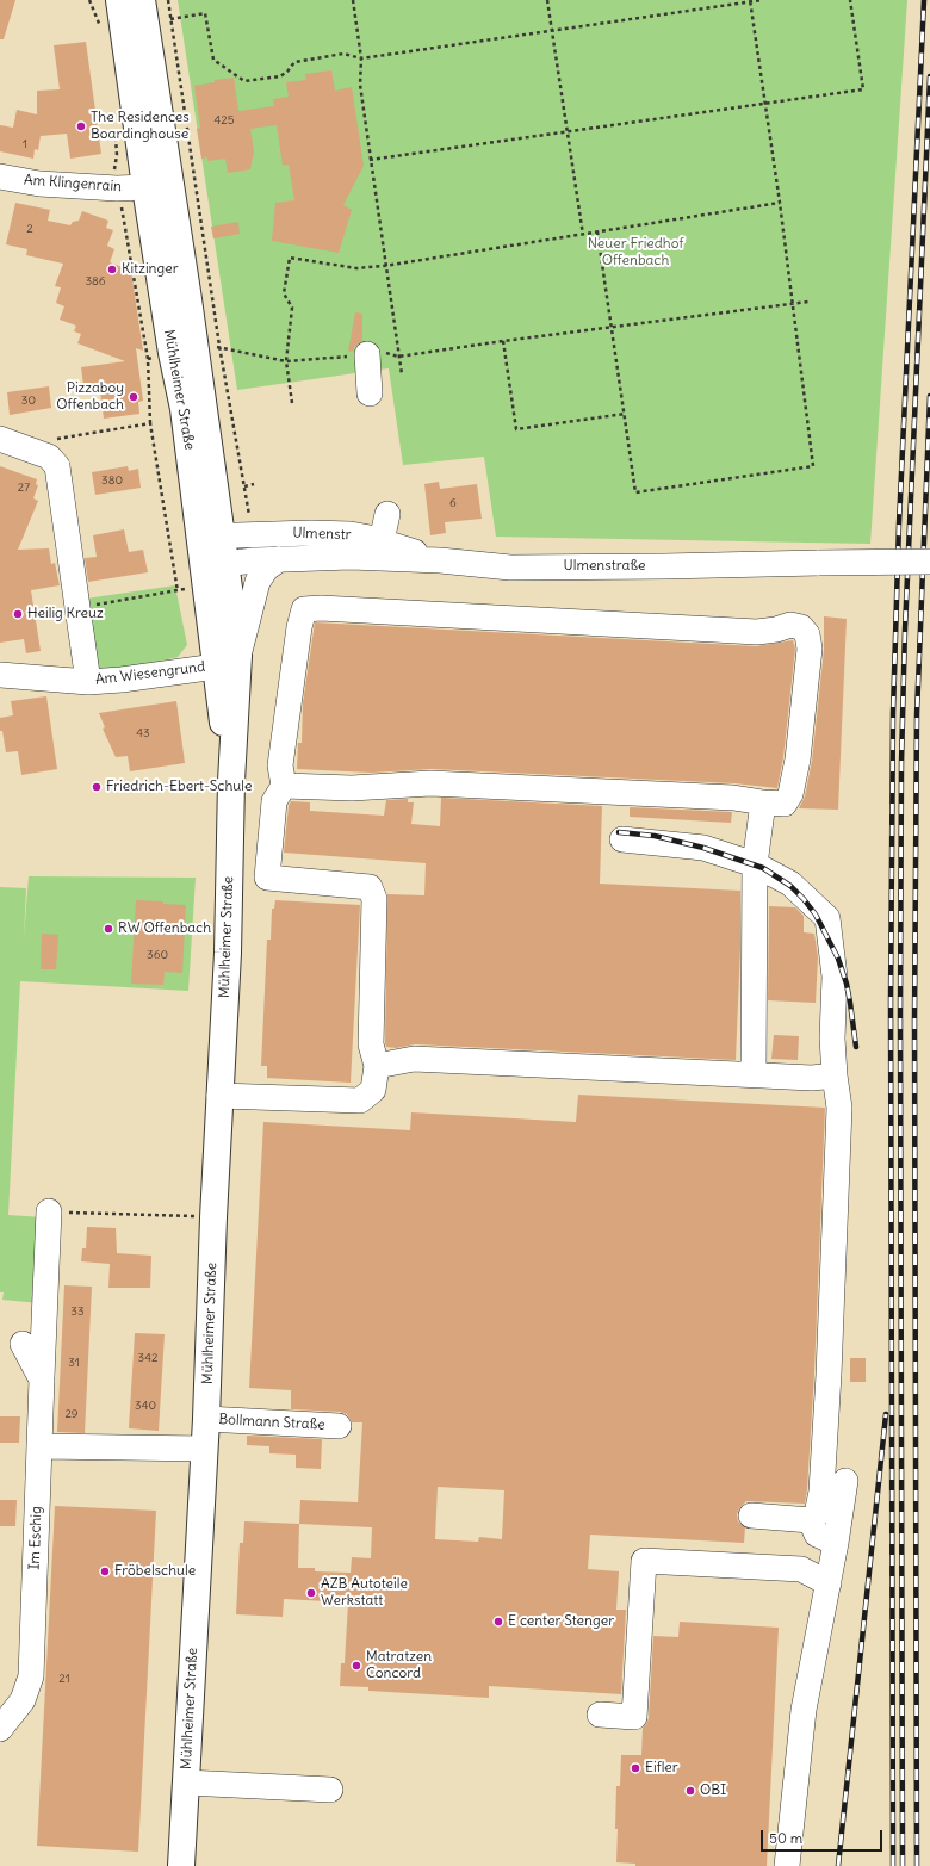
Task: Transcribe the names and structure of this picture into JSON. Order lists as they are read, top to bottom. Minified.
{"streets":{"main road":["Mühlheimer Straße"],"street":["Am Klingenrain","Ulmenstr","Ulmenstraße","Am Wiesengrund","Bollmann Straße","Im Eschig"]},"crossings":[["Am Klingenrain","Mühlheimer Straße"],["Mühlheimer Straße","Ulmenstr"],["Mühlheimer Straße","Ulmenstraße"],["Mühlheimer Straße","Am Wiesengrund"],["Mühlheimer Straße","Bollmann Straße"],["Ulmenstr","Ulmenstraße"]],"parks":["Neuer Friedhof Offenbach"],"places":["The Residences Boardinghouse","Kitzinger","Pizzaboy Offenbach","Heilig Kreuz","Friedrich-Ebert-Schule","RW Offenbach","Fröbelschule","AZB Autoteile Werkstatt","E center Stenger","Matratzen Concord","Eifler","OBI"],"house_numbers":["425","1","2","386","30","380","27","6","43","360","33","342","31","340","29","21"],"scale_bar":"50 m"}
